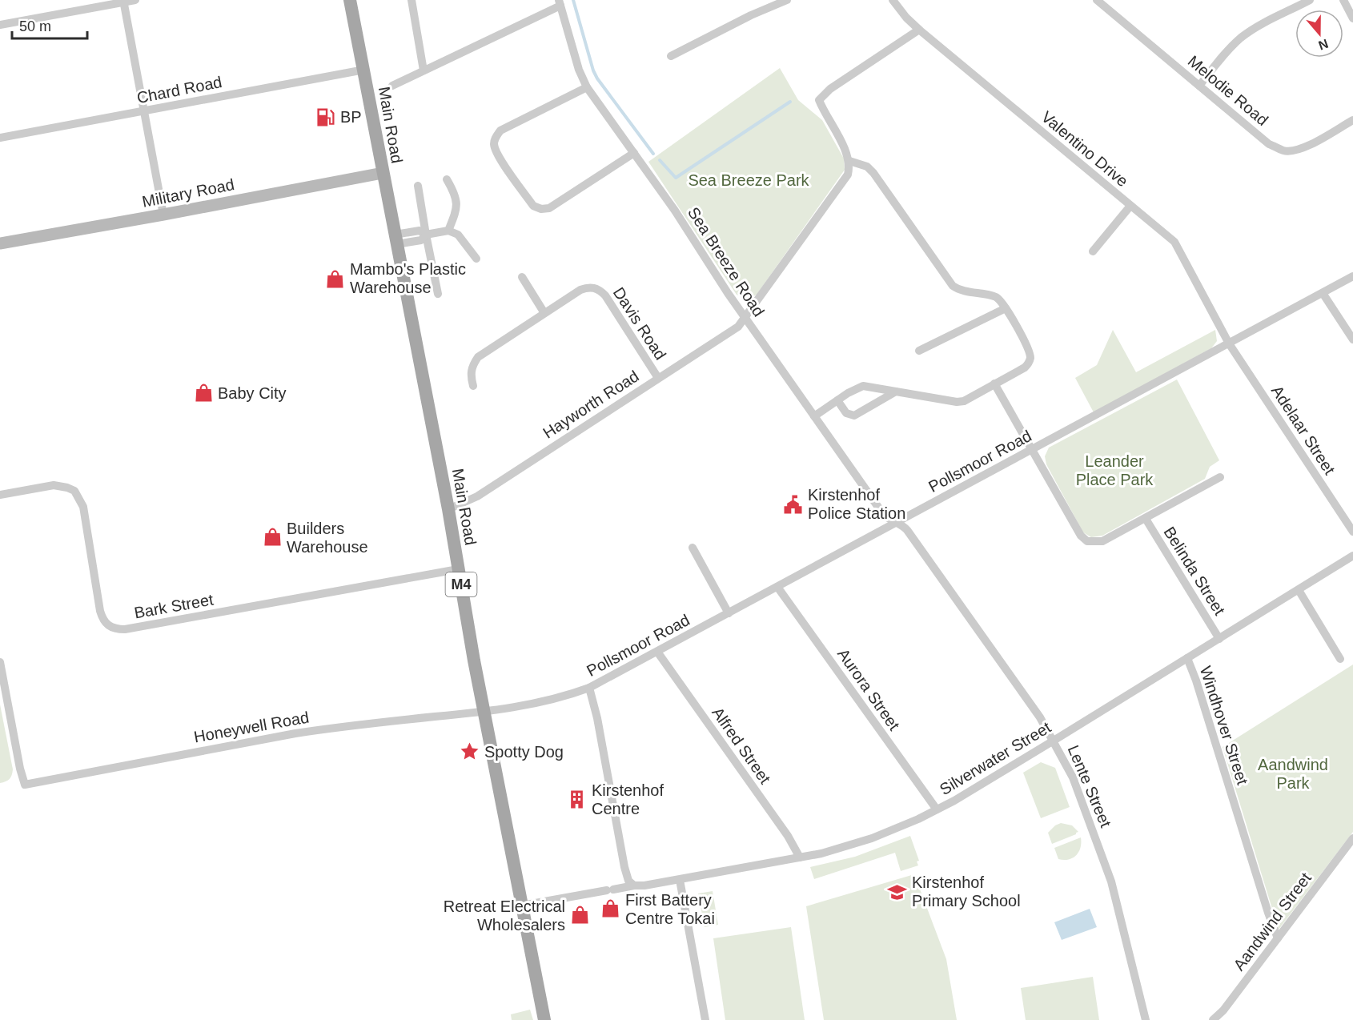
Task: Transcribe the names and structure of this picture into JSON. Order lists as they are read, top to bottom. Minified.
{"streets":{"main road":["Main Road","Military Road","M4"],"street":["Chard Road","Melodie Road","Valentino Drive","Sea Breeze Road","Davis Road","Hayworth Road","Adelaar Street","Pollsmoor Road","Belinda Street","Bark Street","Aurora Street","Windhover Street","Honeywell Road","Alfred Street","Silverwater Street","Lente Street","Aandwind Street"]},"crossings":[["Chard Road","Main Road"],["Main Road","Military Road"],["Main Road","Hayworth Road"],["Main Road","Pollsmoor Road"],["Main Road","Bark Street"],["Main Road","Honeywell Road"],["Main Road","Silverwater Street"],["Valentino Drive","Adelaar Street"],["Valentino Drive","Pollsmoor Road"],["Sea Breeze Road","Hayworth Road"],["Sea Breeze Road","Pollsmoor Road"],["Sea Breeze Road","Lente Street"],["Davis Road","Hayworth Road"],["Adelaar Street","Pollsmoor Road"],["Pollsmoor Road","Aurora Street"],["Pollsmoor Road","Honeywell Road"],["Pollsmoor Road","Alfred Street"],["Pollsmoor Road","Lente Street"],["Belinda Street","Silverwater Street"],["Aurora Street","Silverwater Street"],["Windhover Street","Silverwater Street"],["Windhover Street","Aandwind Street"],["Alfred Street","Silverwater Street"],["Silverwater Street","Lente Street"]],"parks":["Sea Breeze Park","Leander Place Park","Aandwind Park"],"places":{"fuel station":["BP"],"shop":["Mambo's Plastic Warehouse","Baby City","Builders Warehouse","First Battery Centre Tokai","Retreat Electrical Wholesalers"],"public building":["Kirstenhof Police Station"],"place":["Spotty Dog"],"building":["Kirstenhof Centre"],"school or university":["Kirstenhof Primary School"]},"scale_bar":"50 m","north":"bottom"}
